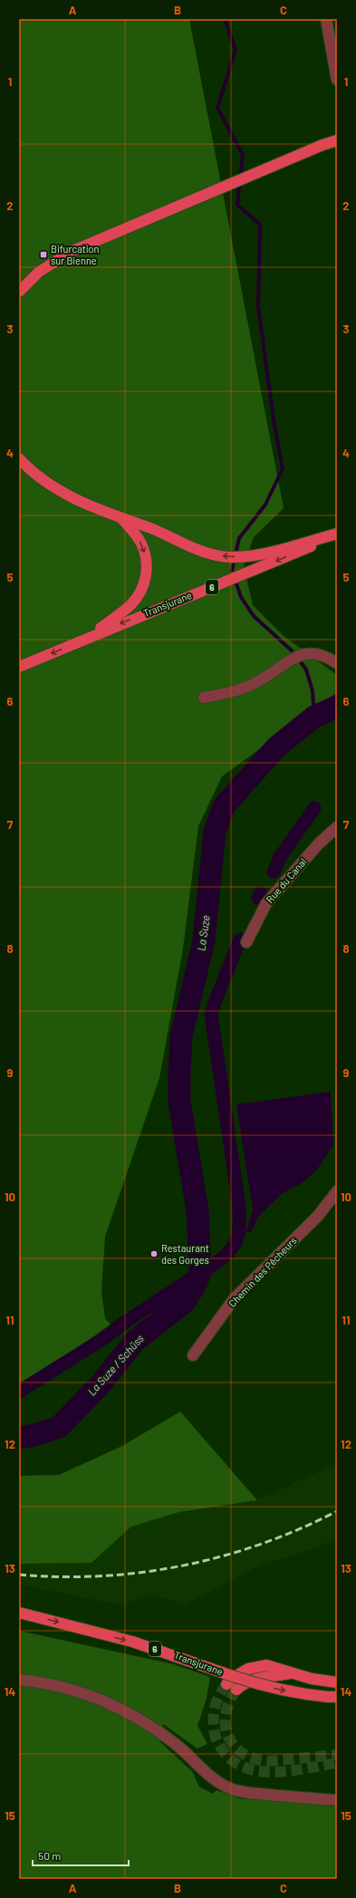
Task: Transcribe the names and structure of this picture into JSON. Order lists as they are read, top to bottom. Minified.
{"streets":{"main road":["6","Transjurane"],"street":["Rue du Canal","Chemin des Pêcheurs"]},"water":["La Suze","La Suze / Schüss"],"places":{"transit":["Bifurcation sur Bienne"],"other":["Restaurant des Gorges"]},"scale_bar":"50 m","grid":{"columns":["A","B","C"],"rows":["1","2","3","4","5","6","7","8","9","10","11","12","13","14","15"]}}
